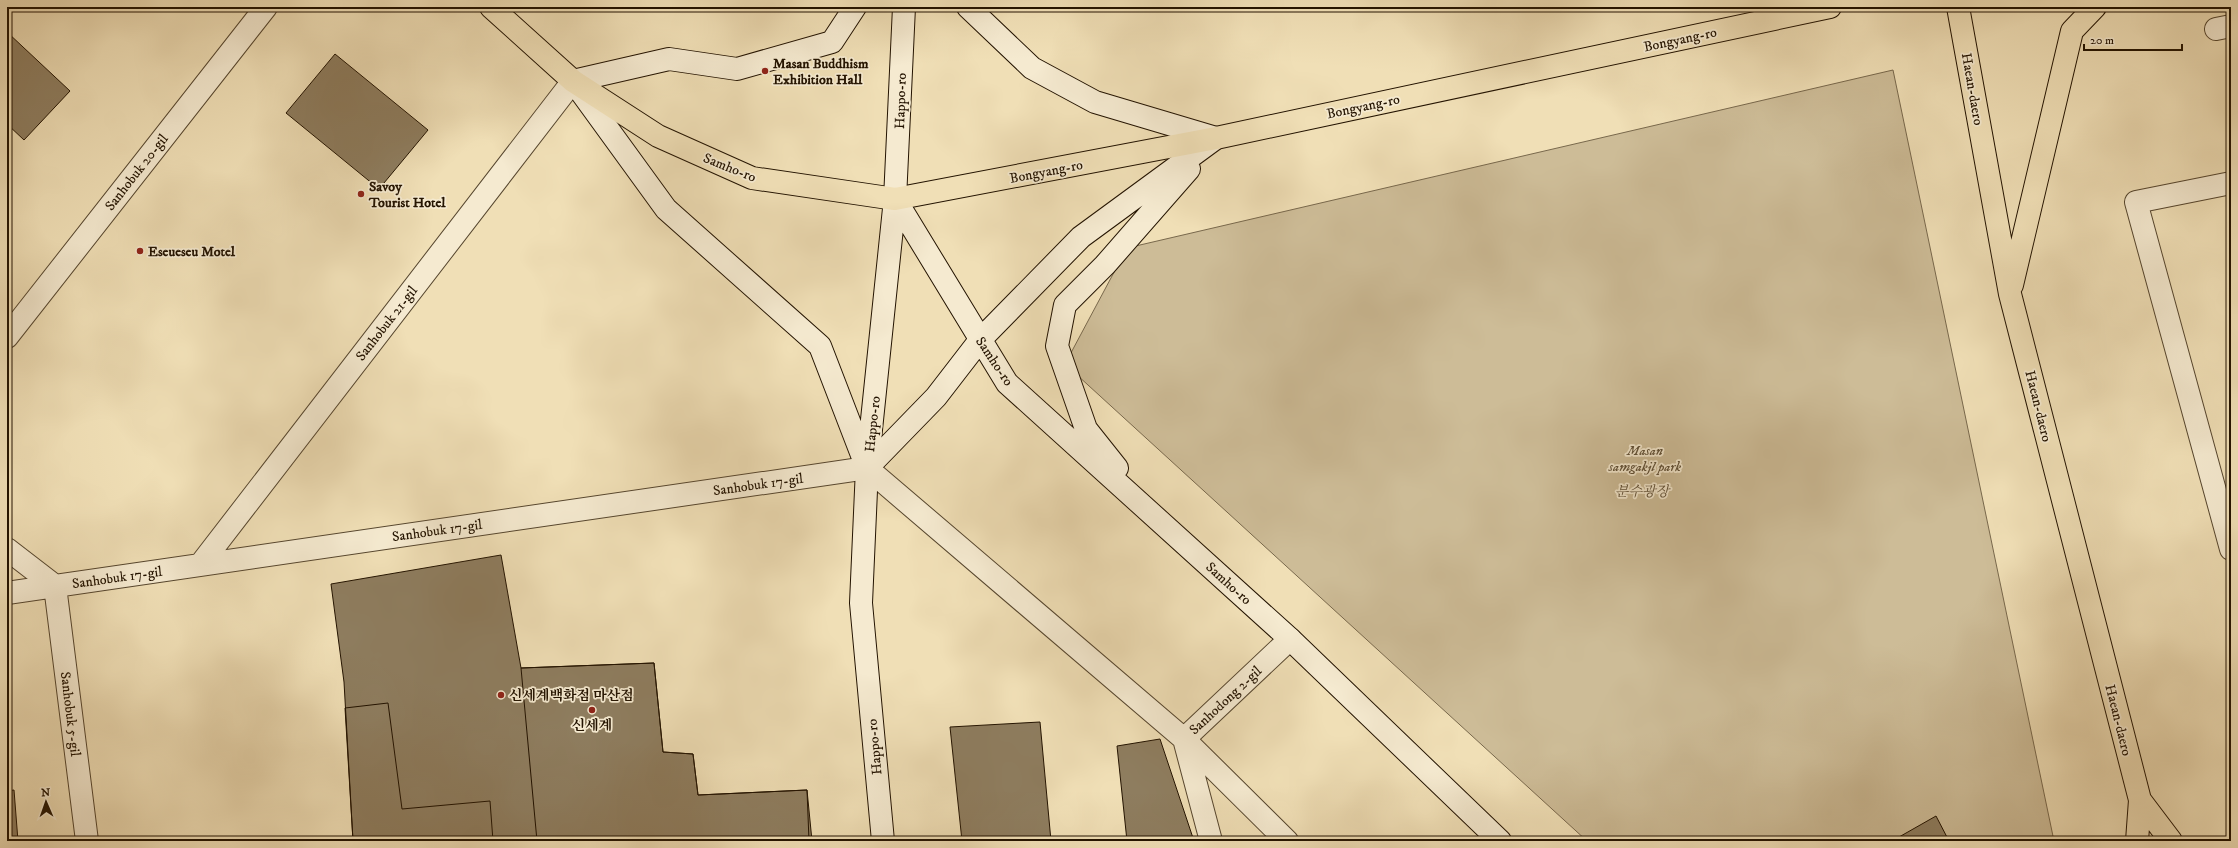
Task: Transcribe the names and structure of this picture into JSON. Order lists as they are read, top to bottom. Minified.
{"streets":{"main road":["Bongyang-ro","Haean-daero","Happo-ro","Samho-ro","Sanhobuk 20-gil","Sanhobuk 21-gil","Sanhobuk 17-gil","Sanhodong 2-gil","Sanhobuk 5-gil"]},"crossings":[["Bongyang-ro","Happo-ro"],["Bongyang-ro","Samho-ro"],["Happo-ro","Samho-ro"],["Happo-ro","Sanhobuk 17-gil"],["Samho-ro","Sanhobuk 21-gil"],["Samho-ro","Sanhodong 2-gil"],["Sanhobuk 21-gil","Sanhobuk 17-gil"],["Sanhobuk 17-gil","Sanhobuk 5-gil"]],"parks":["Masan samgakjl park","분수광장"],"places":["Masan Buddhism Exhibition Hall","Savoy Tourist Hotel","Eseueseu Motel","신세계백화점 마산점","신세계"],"scale_bar":"20 m","north":"top"}
